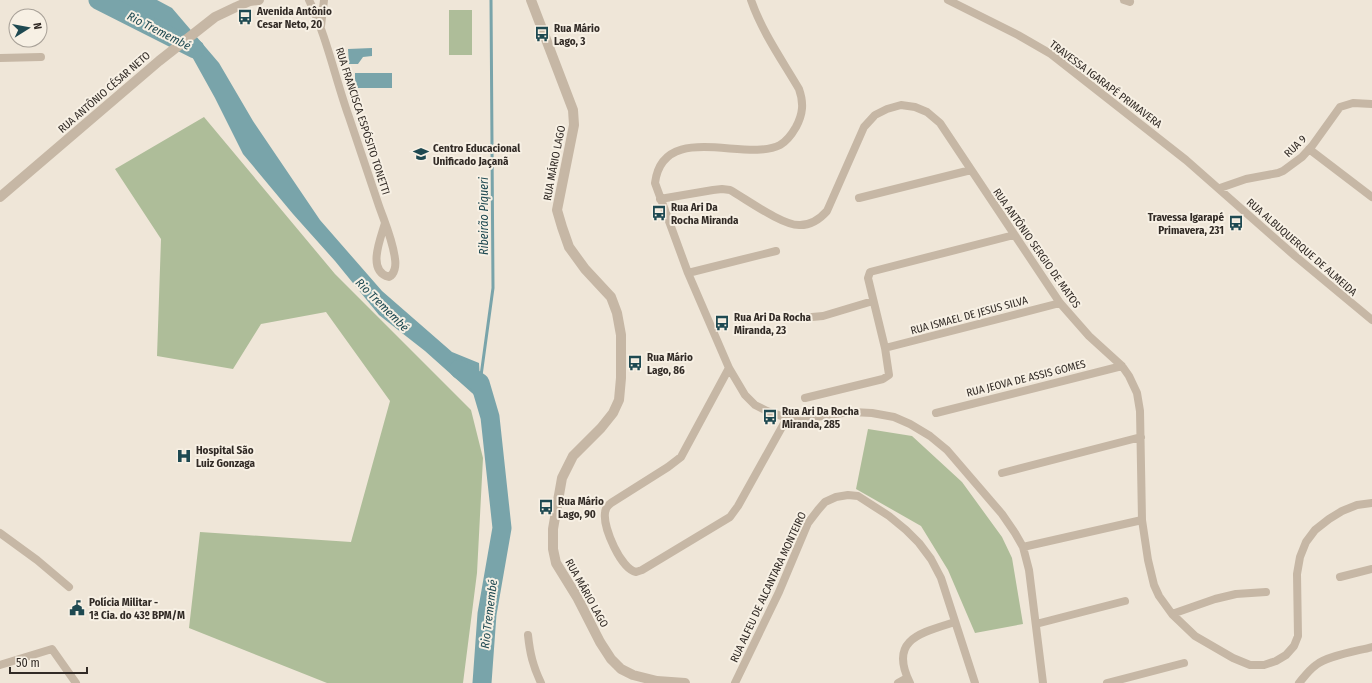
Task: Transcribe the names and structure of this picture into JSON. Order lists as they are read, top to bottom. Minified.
{"streets":{"street":["TRAVESSA IGARAPÉ PRIMAVERA","RUA ANTÔNIO CÉSAR NETO","RUA FRANCISCA ESPÓSITO TONETTI","RUA 9","RUA MÁRIO LAGO","RUA ALBUQUERQUE DE ALMEIDA","RUA ANTÔNIO SERGIO DE MATOS","RUA ISMAEL DE JESUS SILVA","RUA JEOVA DE ASSIS GOMES","RUA ALFEU DE ALCANTARA MONTEIRO"]},"crossings":[["TRAVESSA IGARAPÉ PRIMAVERA","RUA 9"],["TRAVESSA IGARAPÉ PRIMAVERA","RUA ALBUQUERQUE DE ALMEIDA"],["RUA 9","RUA ALBUQUERQUE DE ALMEIDA"],["RUA ANTÔNIO SERGIO DE MATOS","RUA ISMAEL DE JESUS SILVA"],["RUA ANTÔNIO SERGIO DE MATOS","RUA JEOVA DE ASSIS GOMES"]],"water":["Rio Tremembé","Ribeirão Piqueri"],"places":{"bus stop":["Avenida Antônio Cesar Neto, 20","Rua Mário Lago, 3","Rua Ari Da Rocha Miranda","Travessa Igarapé Primavera, 231","Rua Ari Da Rocha Miranda, 23","Rua Mário Lago, 86","Rua Ari Da Rocha Miranda, 285","Rua Mário Lago, 90"],"school or university":["Centro Educacional Unificado Jaçanã"],"hospital":["Hospital São Luiz Gonzaga"],"public building":["Polícia Militar - 1ª Cia. do 43º BPM/M"]},"scale_bar":"50 m","north":"right"}
